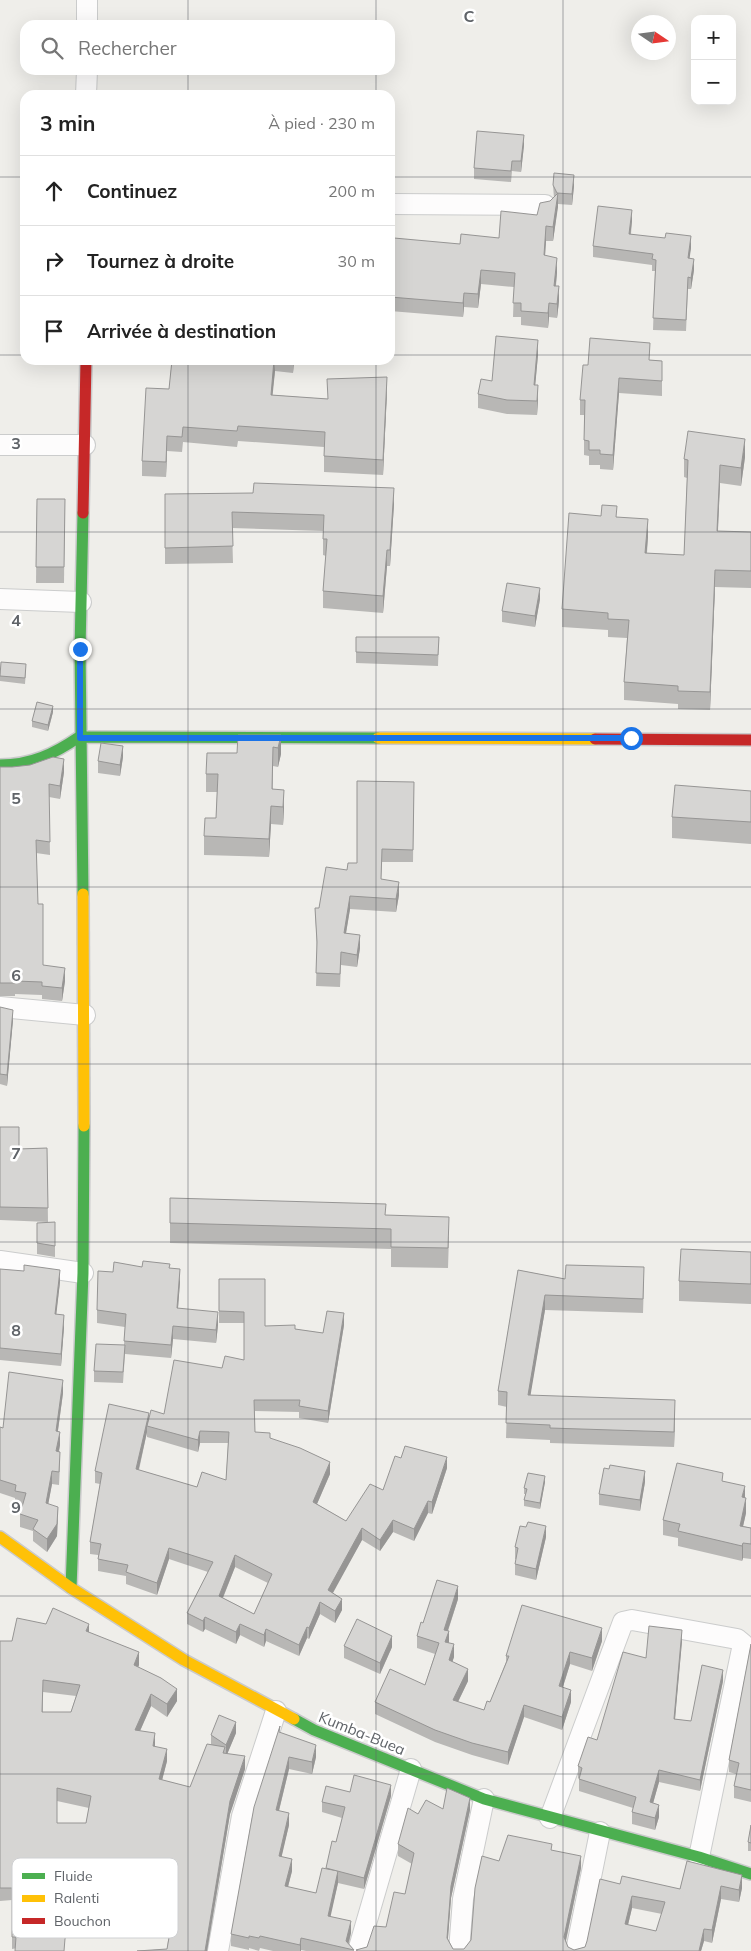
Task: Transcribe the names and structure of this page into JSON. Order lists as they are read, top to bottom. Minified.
{"streets":{"main road":["Kumba-Buea"]},"legend":["Fluide","Ralenti","Bouchon"],"north":"right","page":{"map_buttons":["+","−"],"search":"Rechercher","heading":["3 min","À pied · 230 m"],"list":[["Continuez","200 m"],["Tournez à droite","30 m"],"Arrivée à destination"]},"grid":{"columns":["C"],"rows":["3","4","5","6","7","8","9"]}}
